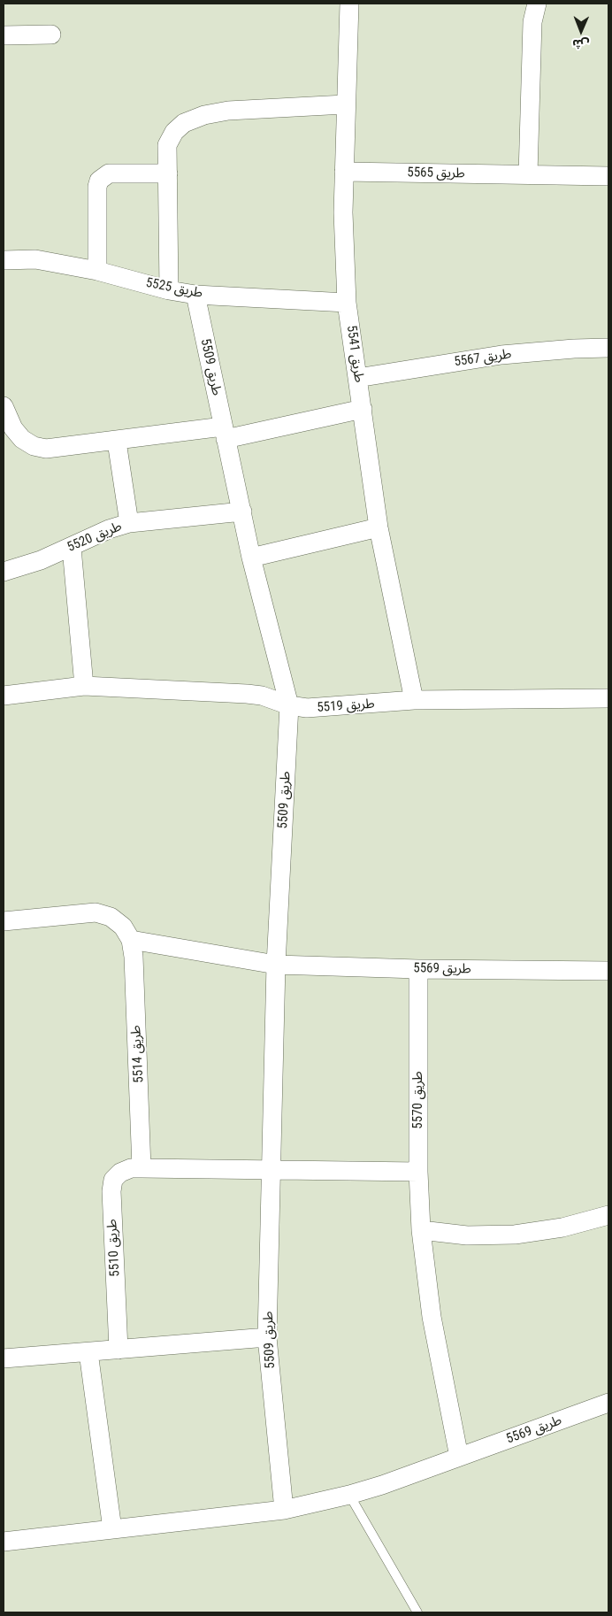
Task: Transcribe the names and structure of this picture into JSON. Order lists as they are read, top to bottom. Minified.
{"streets":{"street":["طريق 5565","طريق 5525","طريق 5541","طريق 5567","طريق 5509","طريق 5520","طريق 5519","طريق 5569","طريق 5514","طريق 5570","طريق 5510"]},"crossings":[["طريق 5565","طريق 5541"],["طريق 5525","طريق 5541"],["طريق 5525","طريق 5509"],["طريق 5541","طريق 5567"],["طريق 5541","طريق 5519"],["طريق 5509","طريق 5520"],["طريق 5509","طريق 5519"],["طريق 5509","طريق 5569"],["طريق 5569","طريق 5570"],["طريق 5514","طريق 5510"]],"north":"bottom"}
